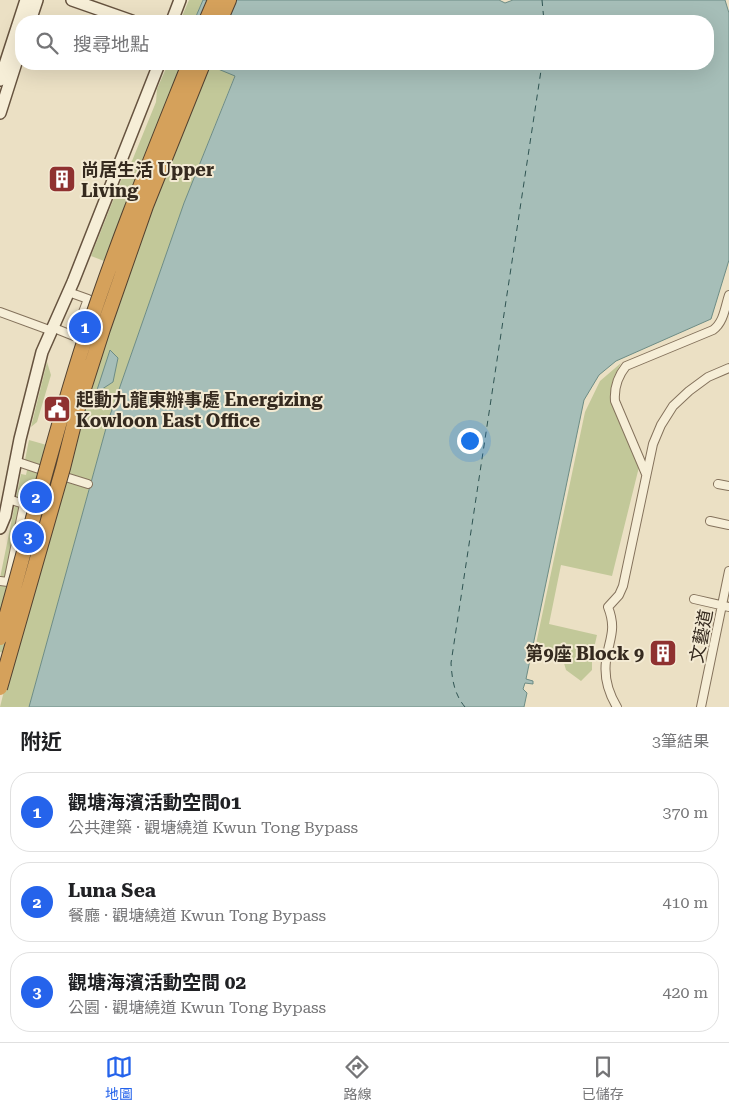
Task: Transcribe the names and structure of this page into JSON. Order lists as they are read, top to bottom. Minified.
{"streets":{"street":["文藝道"]},"places":{"building":["尚居生活 Upper Living","第9座 Block 9"],"public building":["起動九龍東辦事處 Energizing Kowloon East Office"]},"page":{"search":"搜尋地點","pins":["1","2","3"],"heading":["附近","3筆結果"],"list":[{"mark":"1","name":"觀塘海濱活動空間01","note":"公共建築 · 觀塘繞道 Kwun Tong Bypass","value":"370 m"},{"mark":"2","name":"Luna Sea","note":"餐廳 · 觀塘繞道 Kwun Tong Bypass","value":"410 m"},{"mark":"3","name":"觀塘海濱活動空間 02","note":"公園 · 觀塘繞道 Kwun Tong Bypass","value":"420 m"}],"nav":["地圖","路線","已儲存"]}}
